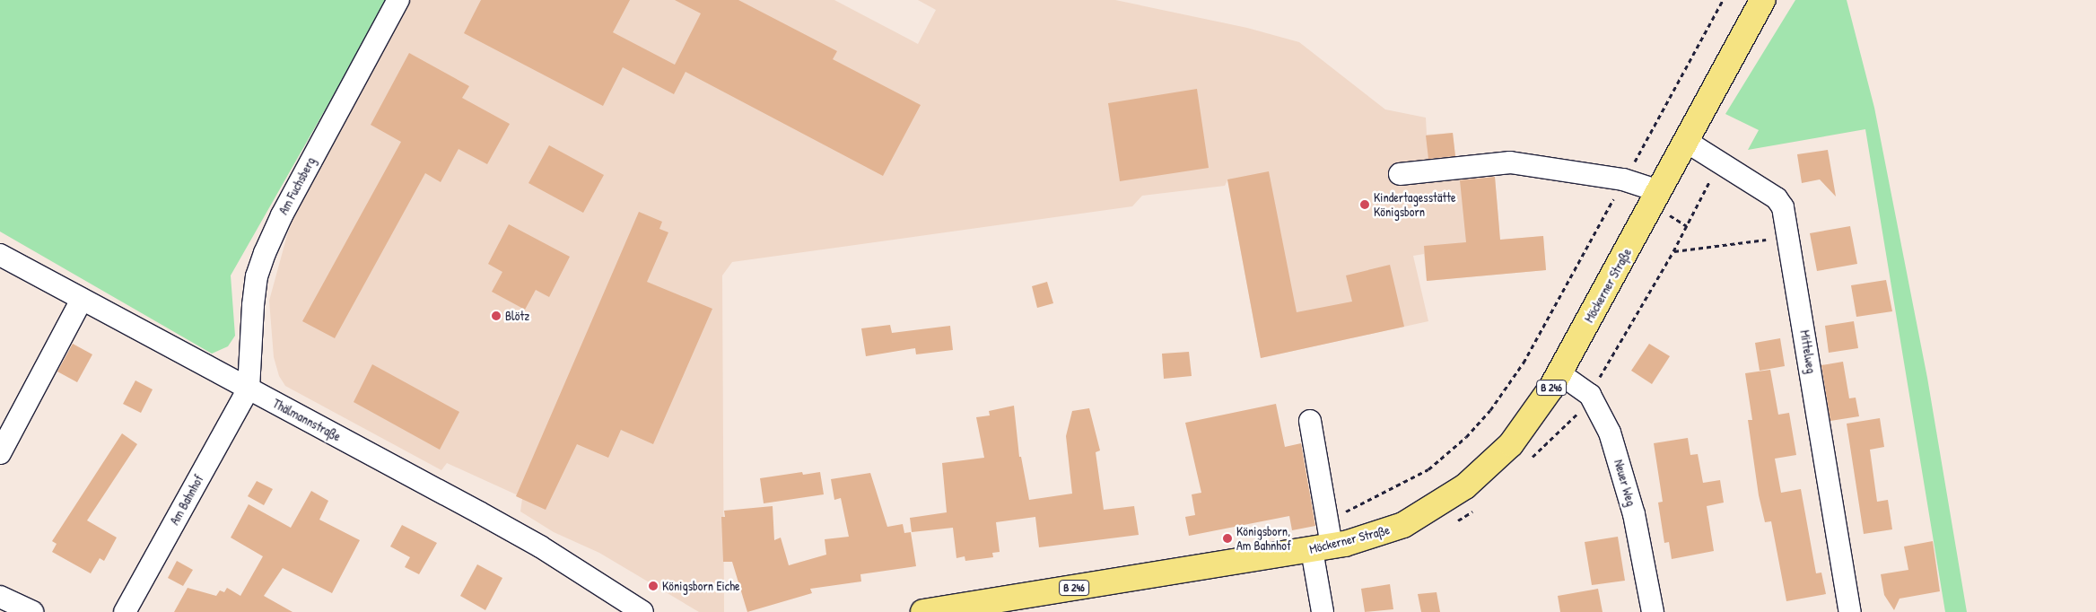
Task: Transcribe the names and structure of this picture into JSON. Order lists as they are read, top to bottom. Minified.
{"streets":{"main road":["Möckerner Straße","B 246"],"street":["Am Fuchsberg","Mittelweg","Thälmannstraße","Neuer Weg","Am Bahnhof"]},"crossings":[["Am Fuchsberg","Thälmannstraße"],["Am Fuchsberg","Am Bahnhof"],["Möckerner Straße","Mittelweg"],["Möckerner Straße","Neuer Weg"],["Thälmannstraße","Am Bahnhof"]],"places":["Kindertagesstätte Königsborn","Blötz","Königsborn, Am Bahnhof","Königsborn Eiche"]}
